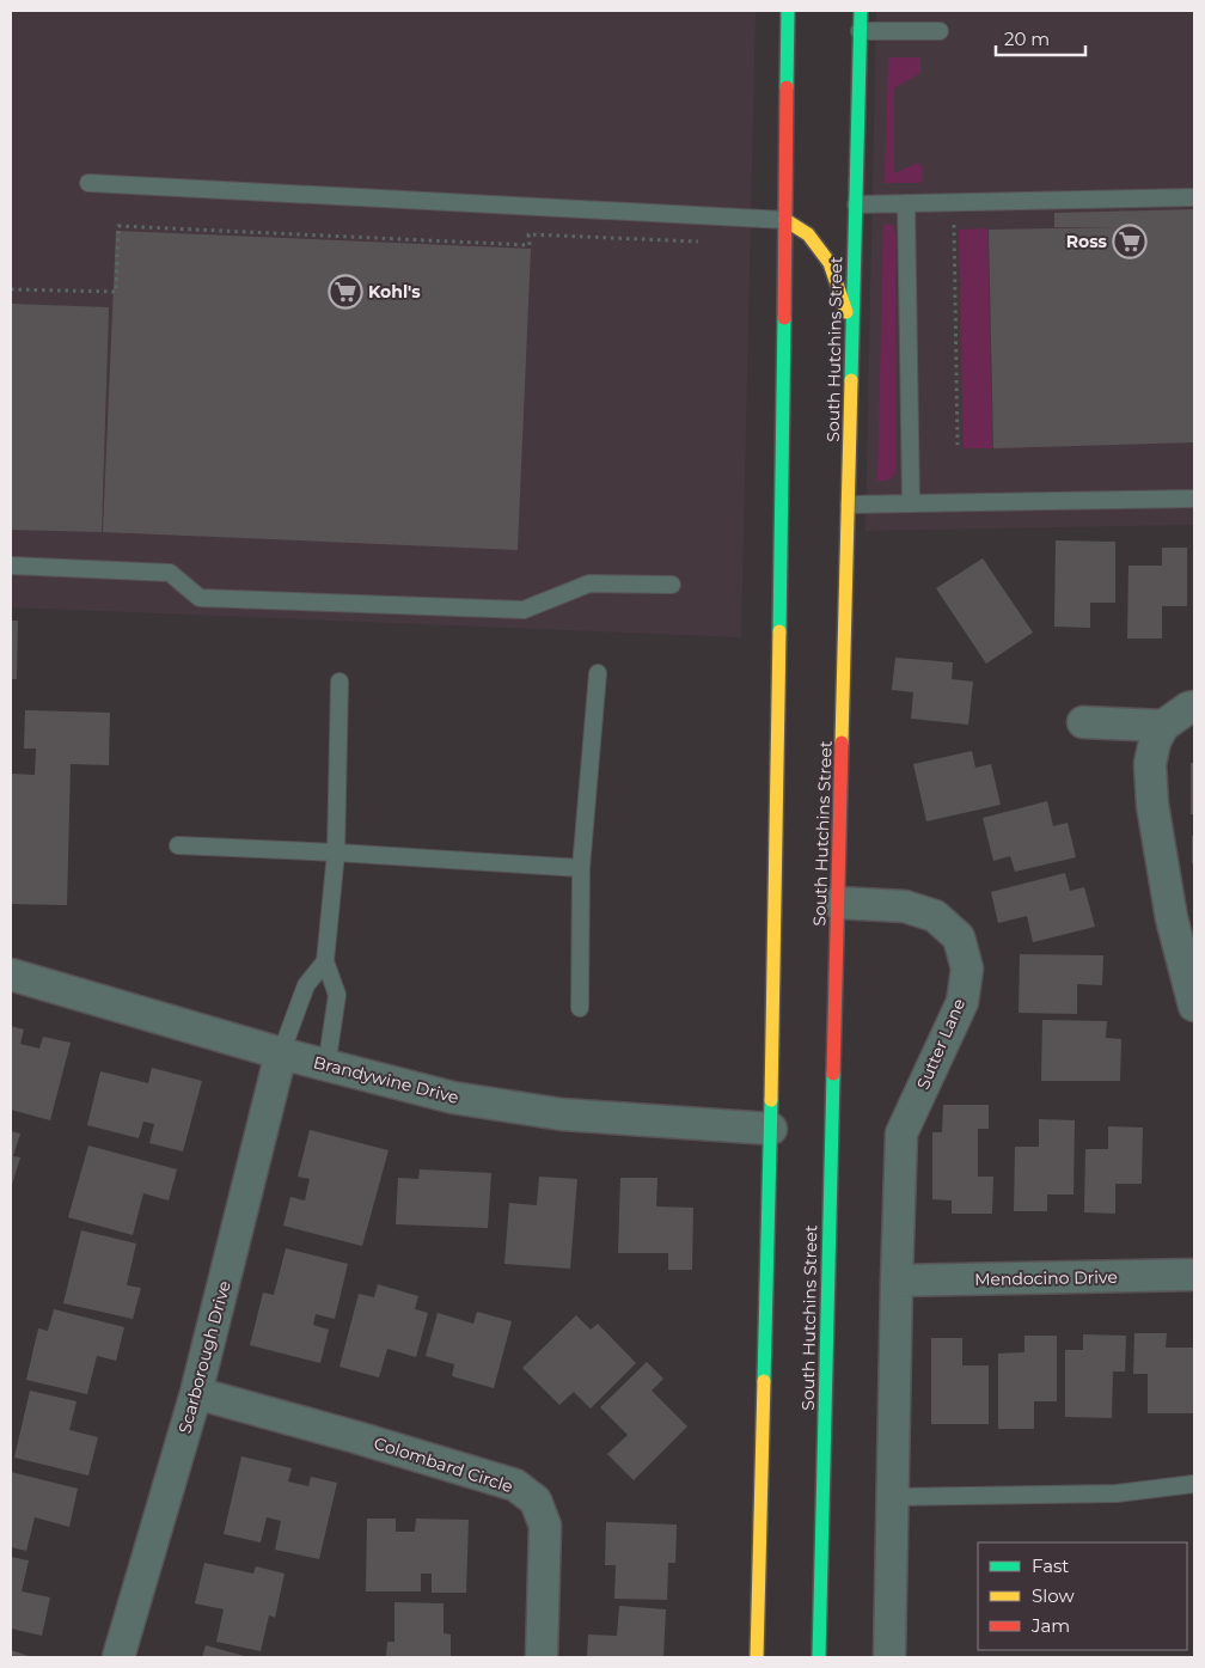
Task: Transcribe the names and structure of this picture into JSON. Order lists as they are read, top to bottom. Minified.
{"streets":{"main road":["South Hutchins Street"],"street":["Sutter Lane","Brandywine Drive","Mendocino Drive","Scarborough Drive","Colombard Circle"]},"crossings":[["South Hutchins Street","Sutter Lane"],["Sutter Lane","Mendocino Drive"],["Brandywine Drive","Scarborough Drive"],["Scarborough Drive","Colombard Circle"]],"places":{"supermarket":["Ross","Kohl's"]},"legend":["Fast","Slow","Jam"],"scale_bar":"20 m"}
